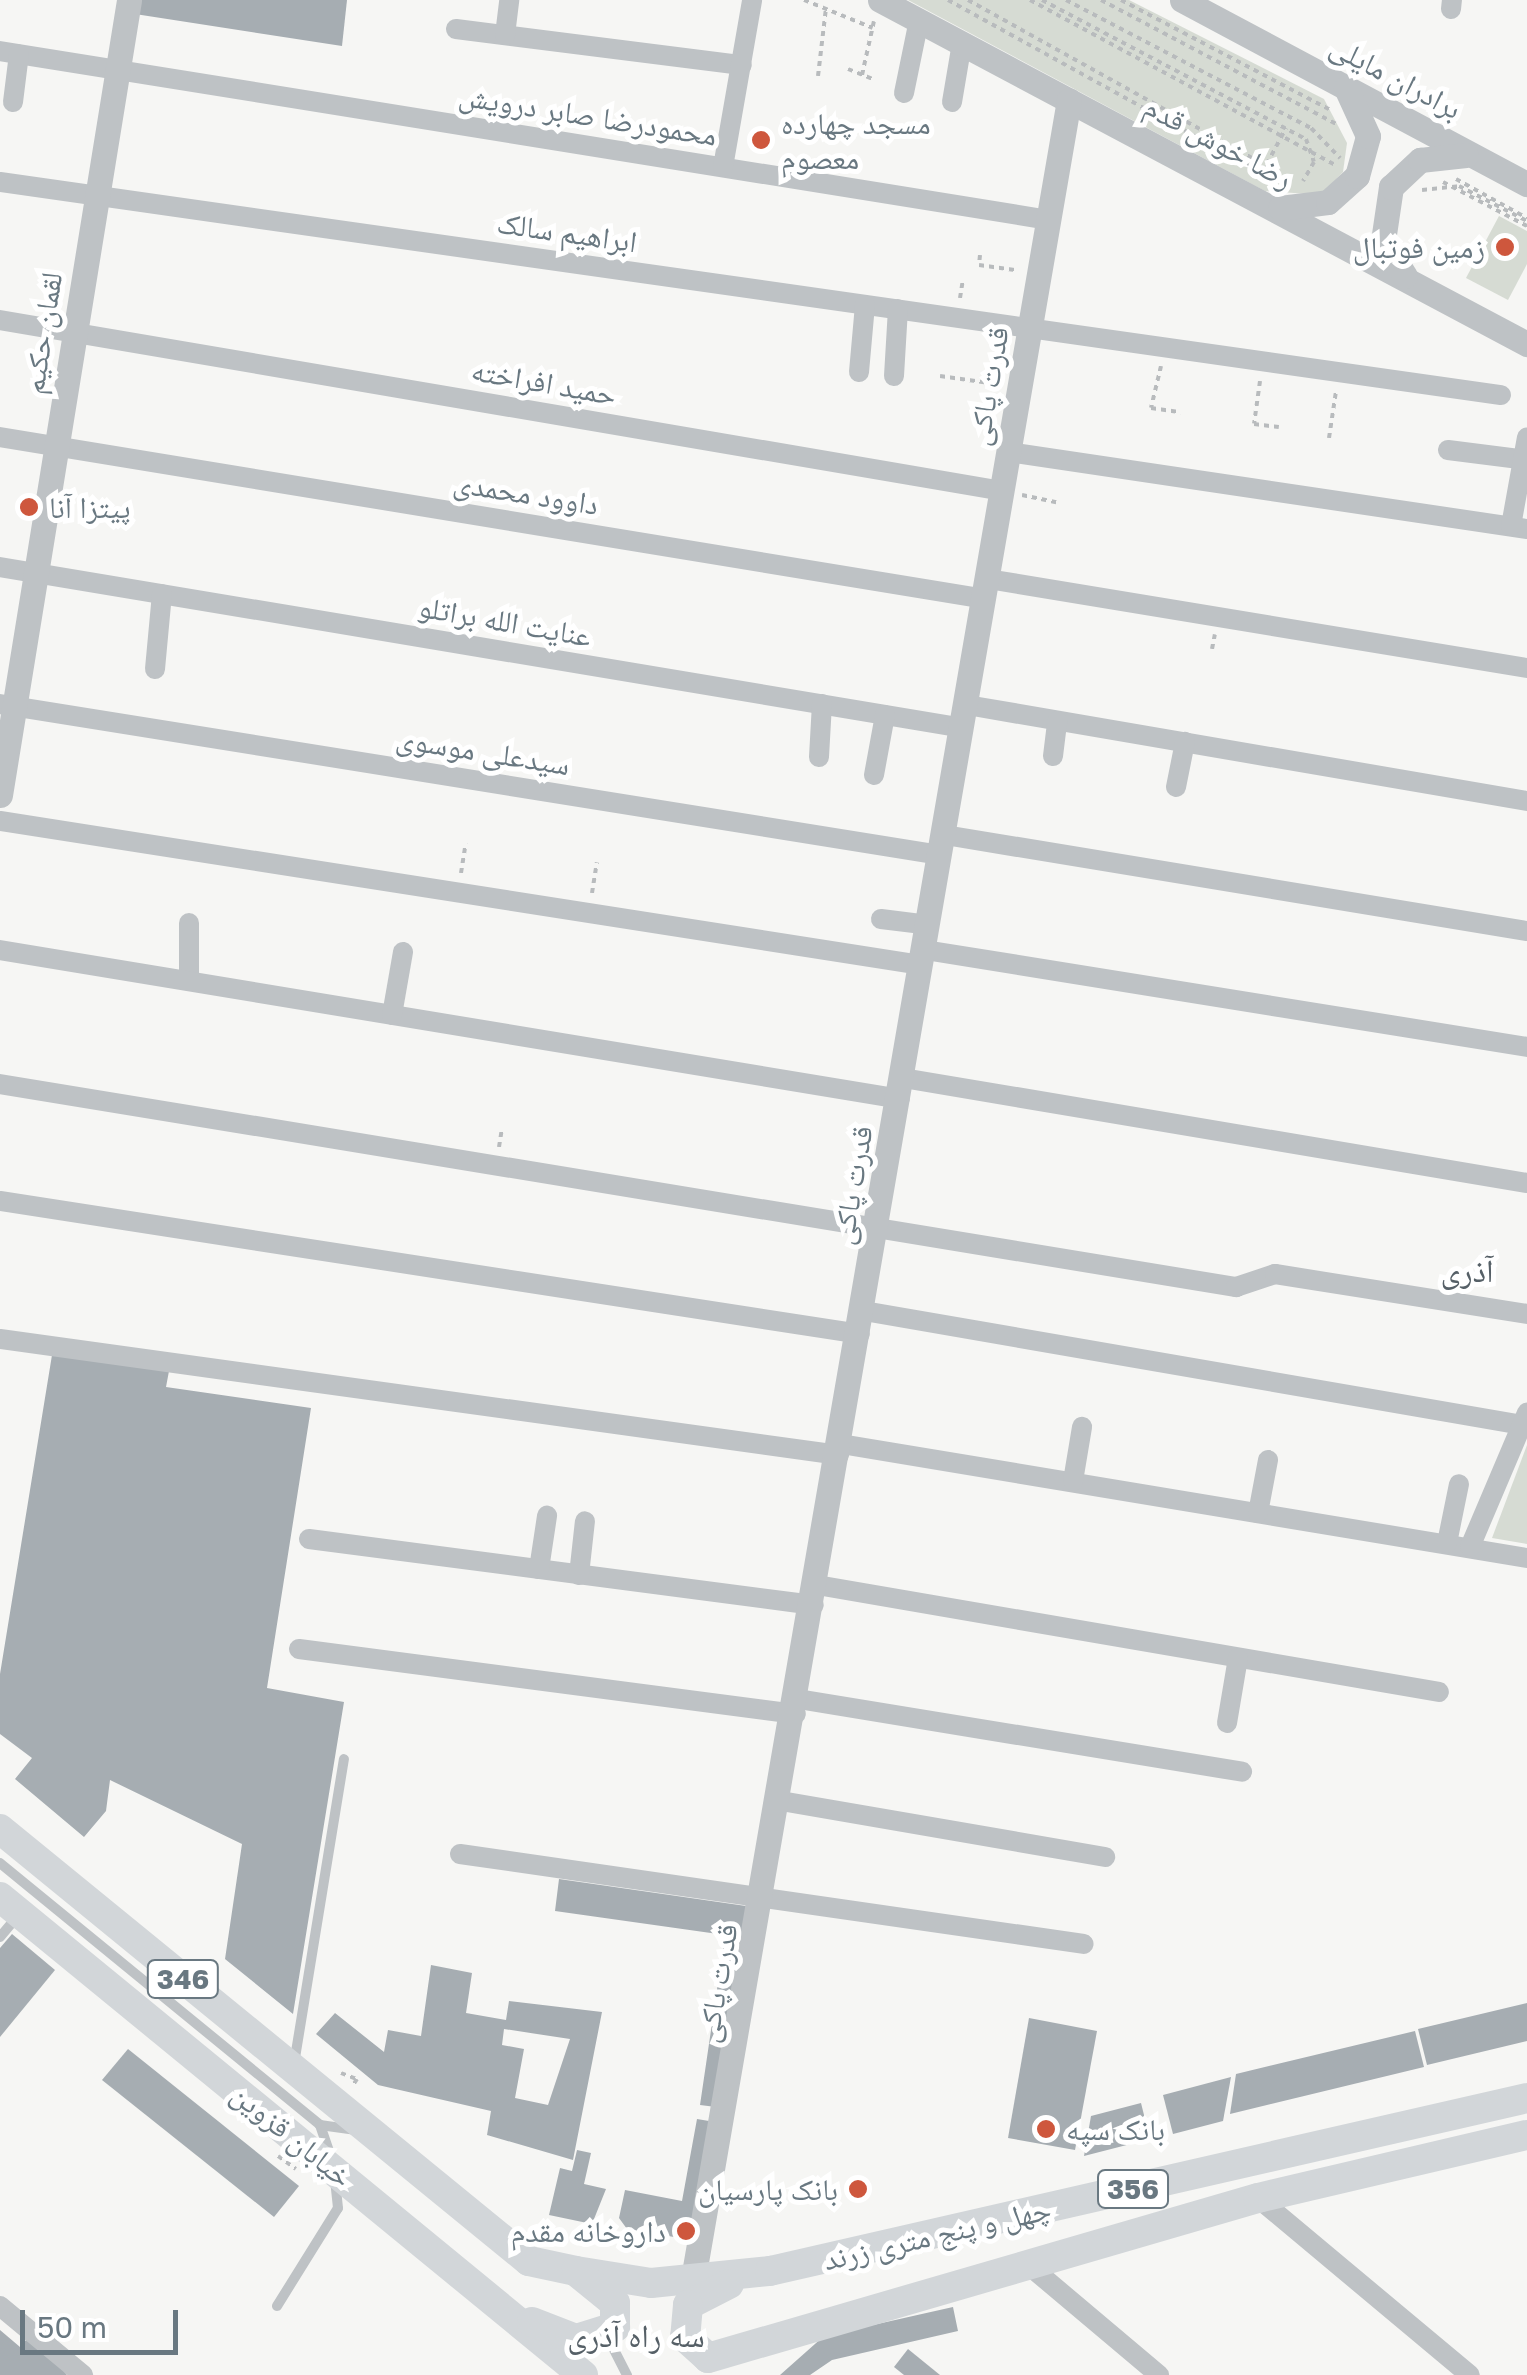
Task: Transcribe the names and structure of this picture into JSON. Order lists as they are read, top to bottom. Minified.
{"streets":{"main road":["346","خیابان قزوین","356","چهل و پنج متری زرند"],"street":["برادران مایلی","محمودرضا صابر درویش","رضا خوش قدم","ابراهیم سالک","لقمان حکیم","حمید افراخته","قدرت پاکی","داوود محمدی","عنایت الله براتلو","سیدعلی موسوی"]},"crossings":[["محمودرضا صابر درویش","لقمان حکیم"],["محمودرضا صابر درویش","قدرت پاکی"],["رضا خوش قدم","قدرت پاکی"],["ابراهیم سالک","لقمان حکیم"],["ابراهیم سالک","قدرت پاکی"],["لقمان حکیم","حمید افراخته"],["لقمان حکیم","داوود محمدی"],["لقمان حکیم","عنایت الله براتلو"],["لقمان حکیم","سیدعلی موسوی"],["حمید افراخته","قدرت پاکی"],["قدرت پاکی","داوود محمدی"],["قدرت پاکی","عنایت الله براتلو"],["قدرت پاکی","سیدعلی موسوی"],["قدرت پاکی","چهل و پنج متری زرند"],["خیابان قزوین","چهل و پنج متری زرند"]],"districts":["آذری","سه راه آذری"],"places":["مسجد چهارده معصوم","زمین فوتبال","پیتزا آنا","بانک سپه","بانک پارسیان","داروخانه مقدم"],"scale_bar":"50 m"}
